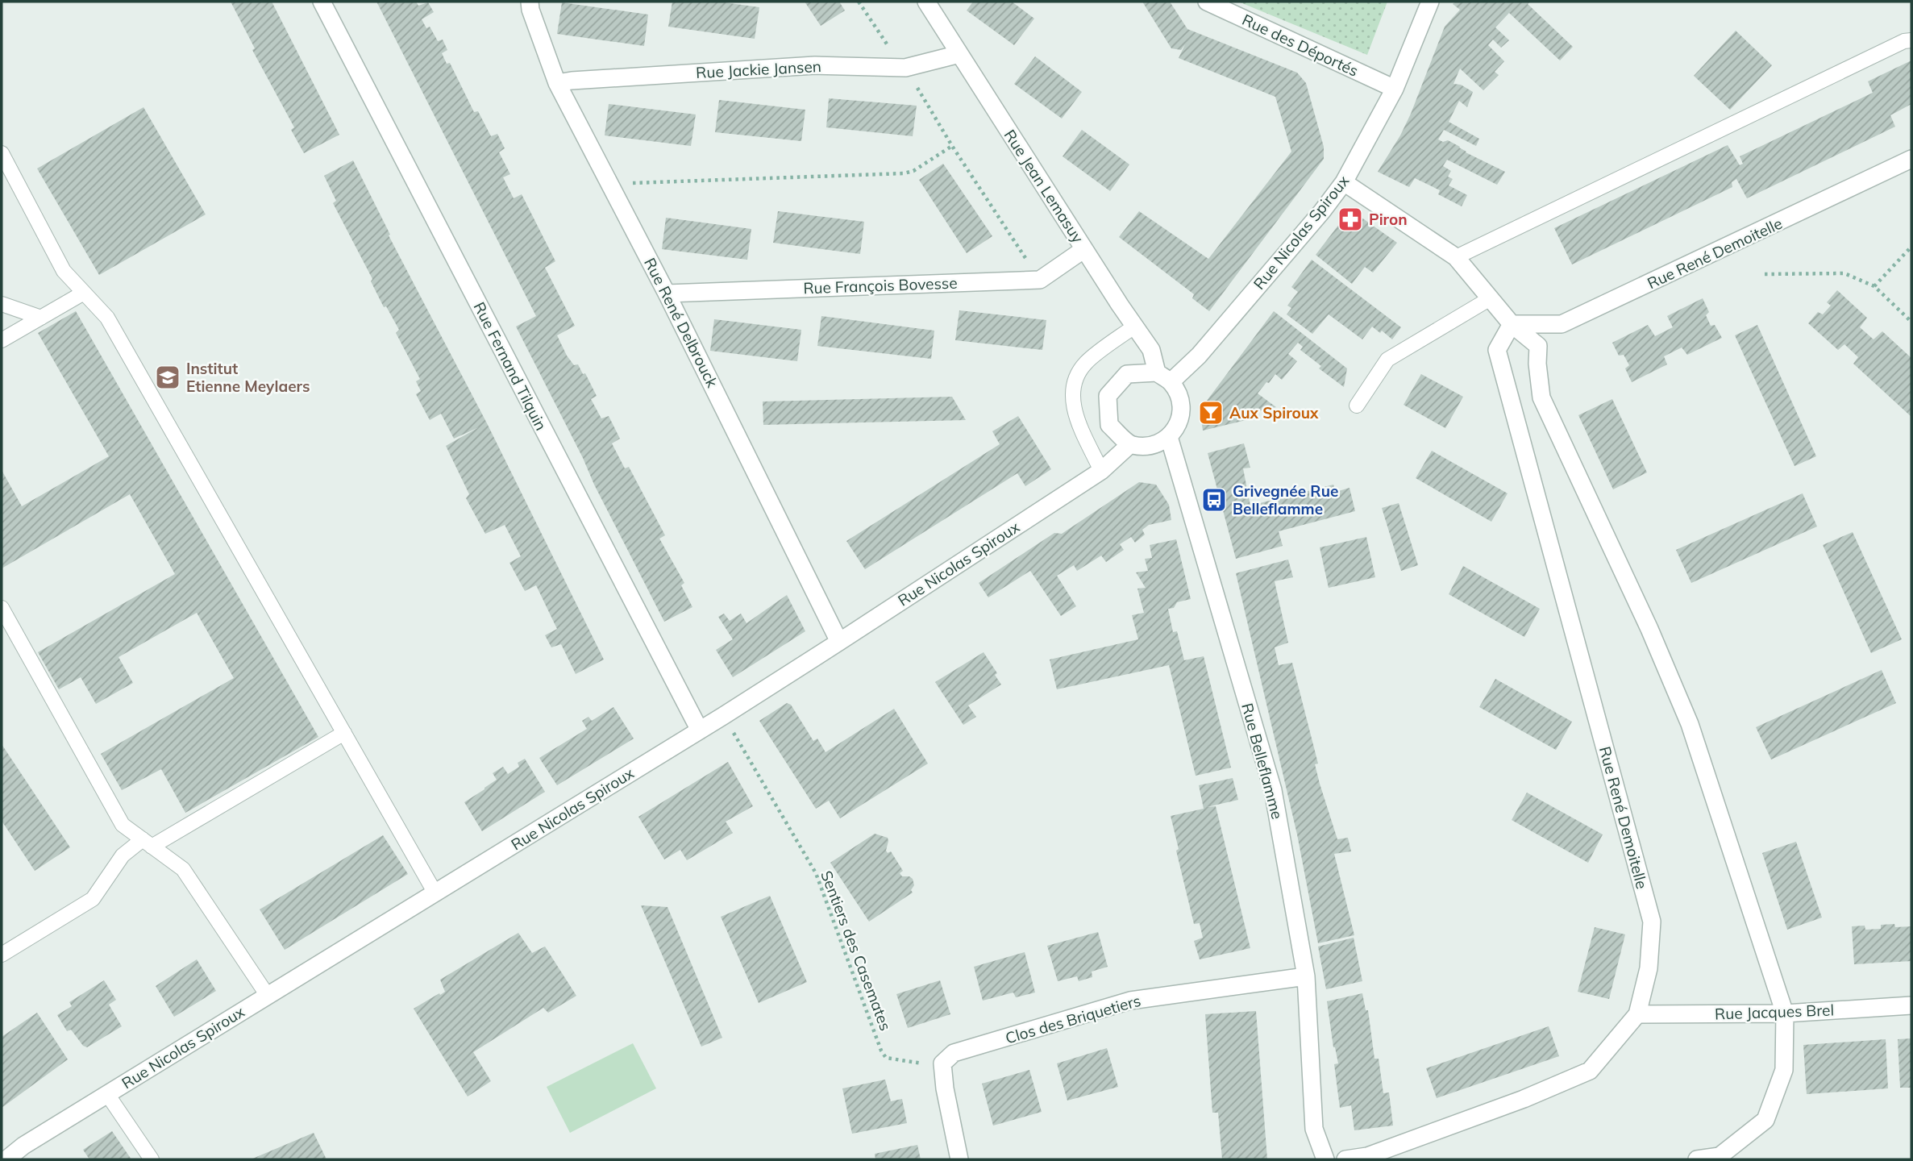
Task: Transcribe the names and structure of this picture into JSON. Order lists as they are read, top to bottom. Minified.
{"streets":{"street":["Rue des Déportés","Rue Jackie Jansen","Rue Jean Lemasuy","Rue Nicolas Spiroux","Rue René Demoitelle","Rue François Bovesse","Rue René Delbrouck","Rue Fernand Tilquin","Rue Belleflamme","Rue Jacques Brel","Clos des Briquetiers"],"path":["Sentiers des Casemates"]},"crossings":[["Rue des Déportés","Rue Nicolas Spiroux"],["Rue Jackie Jansen","Rue Jean Lemasuy"],["Rue Jackie Jansen","Rue René Delbrouck"],["Rue Jean Lemasuy","Rue Nicolas Spiroux"],["Rue Jean Lemasuy","Rue Belleflamme"],["Rue Nicolas Spiroux","Rue René Delbrouck"],["Rue Nicolas Spiroux","Rue Fernand Tilquin"],["Rue Nicolas Spiroux","Rue Belleflamme"],["Rue Nicolas Spiroux","Sentiers des Casemates"],["Rue René Demoitelle","Rue Jacques Brel"],["Rue François Bovesse","Rue René Delbrouck"],["Rue Belleflamme","Clos des Briquetiers"],["Sentiers des Casemates","Clos des Briquetiers"]],"places":{"pharmacy":["Piron"],"school or university":["Institut Etienne Meylaers"],"bar":["Aux Spiroux"],"bus stop":["Grivegnée Rue Belleflamme"]}}
